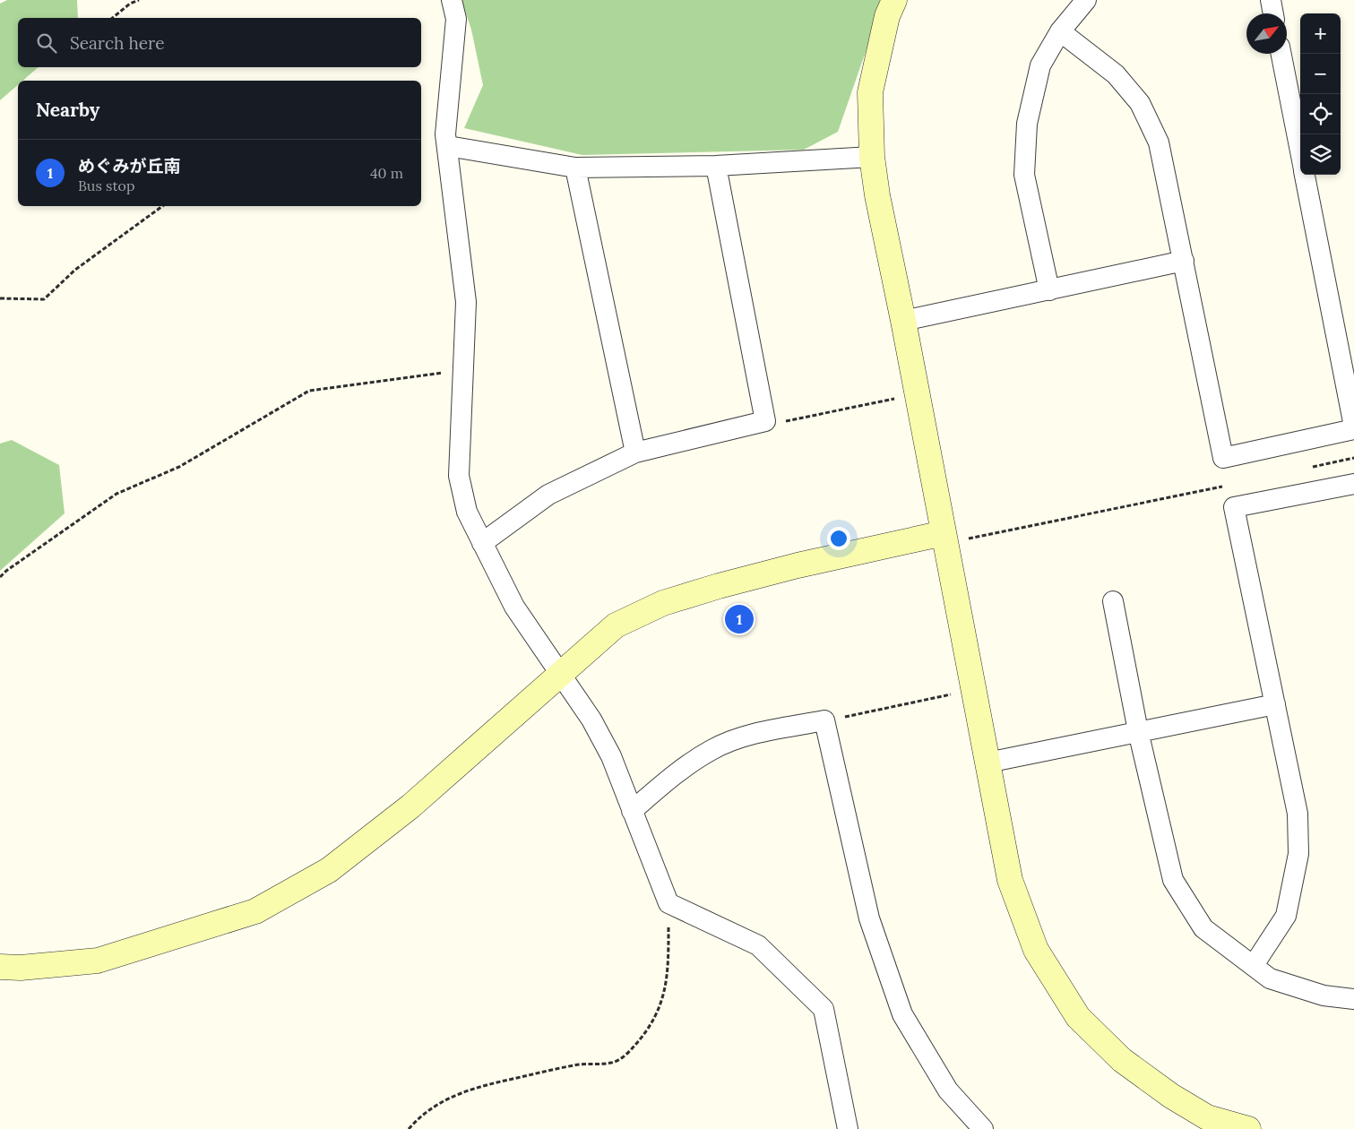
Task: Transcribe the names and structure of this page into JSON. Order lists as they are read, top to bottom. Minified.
{"north":"top right","page":{"map_buttons":["+","−"],"search":"Search here","heading":"Nearby","list":[{"mark":"1","name":"めぐみが丘南","note":"Bus stop","value":"40 m"}],"pins":"1"}}
